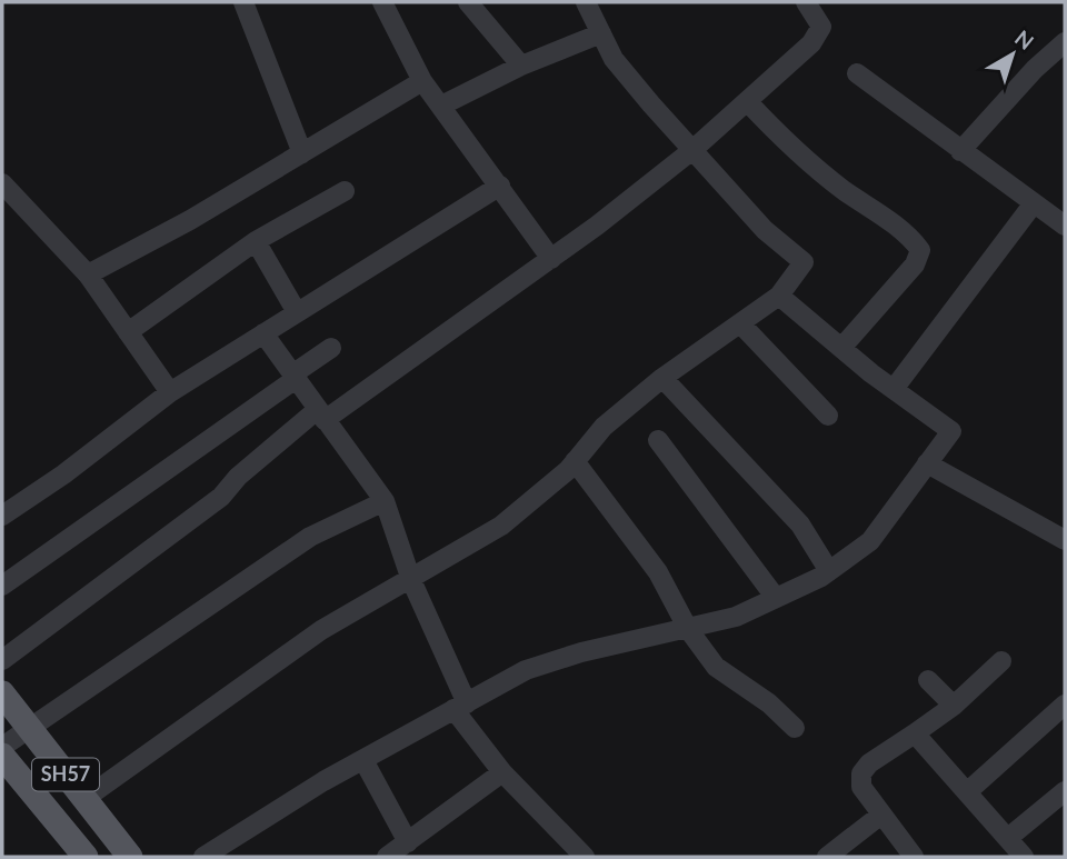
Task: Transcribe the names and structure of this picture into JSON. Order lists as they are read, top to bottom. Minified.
{"streets":{"main road":["SH57"]},"north":"top right"}
